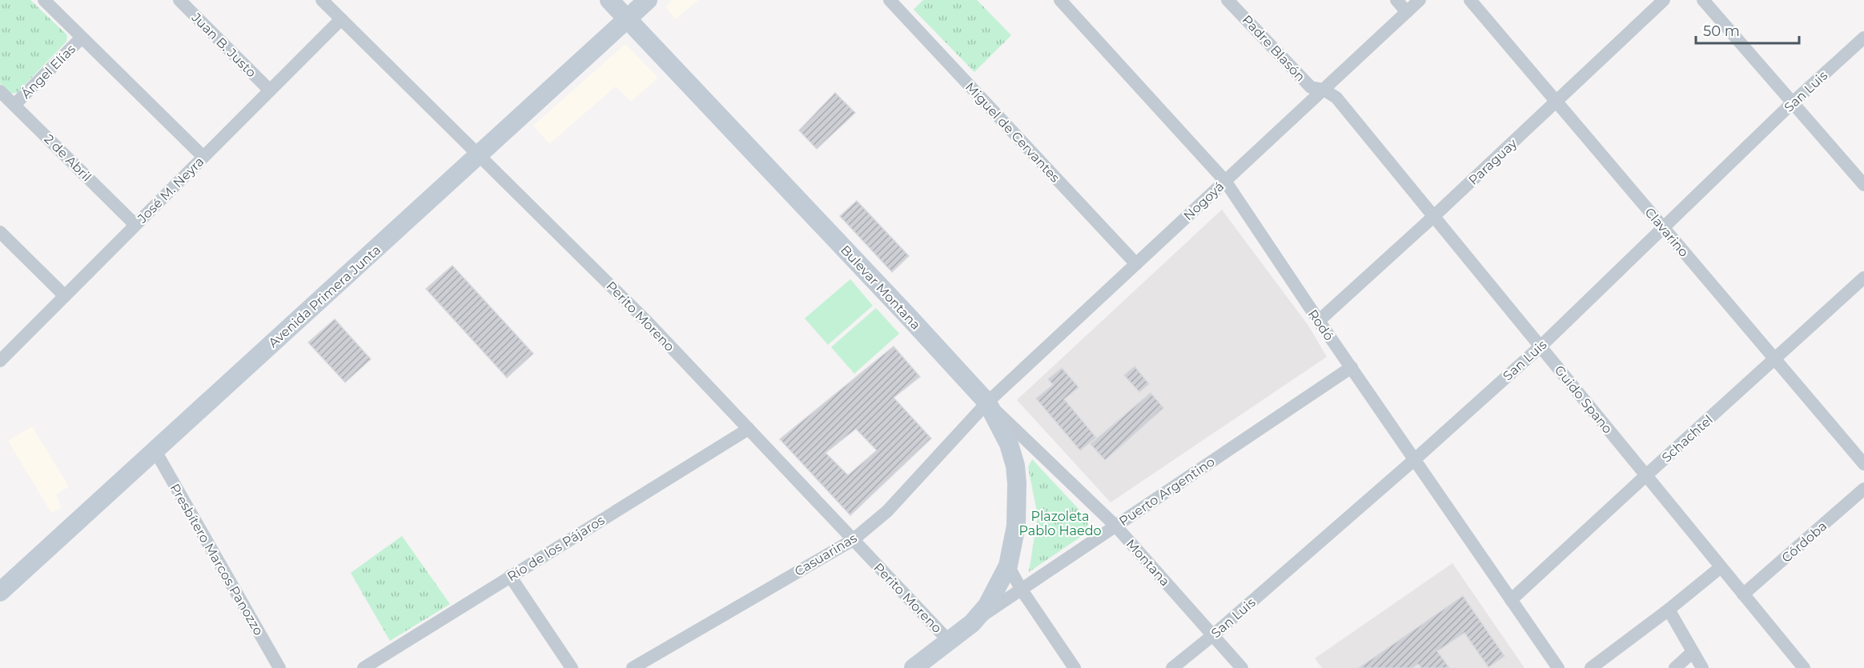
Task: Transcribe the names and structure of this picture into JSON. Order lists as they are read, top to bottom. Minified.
{"streets":{"main road":["Bulevar Montana","Avenida Primera Junta","Puerto Argentino"],"street":["Juan B. Justo","Padre Blasón","Ángel Elías","San Luis","Miguel de Cervantes","2 de Abril","Paraguay","José M. Neyra","Nogoyá","Clavarino","Perito Moreno","Rodó","Guido Spano","Schachtel","Córdoba","Río de los Pájaros","Casuarinas","Presbítero Marcos Panozzo","Montana"]},"crossings":[["Juan B. Justo","José M. Neyra"],["Padre Blasón","Nogoyá"],["Padre Blasón","Guido Spano"],["Ángel Elías","2 de Abril"],["San Luis","Clavarino"],["San Luis","Rodó"],["San Luis","Guido Spano"],["San Luis","Montana"],["Miguel de Cervantes","Nogoyá"],["2 de Abril","José M. Neyra"],["Paraguay","Clavarino"],["Paraguay","Rodó"],["Paraguay","Guido Spano"],["José M. Neyra","Perito Moreno"],["Nogoyá","Bulevar Montana"],["Nogoyá","Rodó"],["Nogoyá","Guido Spano"],["Nogoyá","Casuarinas"],["Nogoyá","Montana"],["Clavarino","Schachtel"],["Bulevar Montana","Avenida Primera Junta"],["Bulevar Montana","Puerto Argentino"],["Bulevar Montana","Casuarinas"],["Bulevar Montana","Montana"],["Avenida Primera Junta","Perito Moreno"],["Avenida Primera Junta","Presbítero Marcos Panozzo"],["Perito Moreno","Puerto Argentino"],["Perito Moreno","Río de los Pájaros"],["Perito Moreno","Casuarinas"],["Rodó","Schachtel"],["Rodó","Puerto Argentino"],["Guido Spano","Schachtel"],["Guido Spano","Córdoba"],["Puerto Argentino","Montana"],["Casuarinas","Montana"]],"parks":["Plazoleta Pablo Haedo"],"scale_bar":"50 m"}
